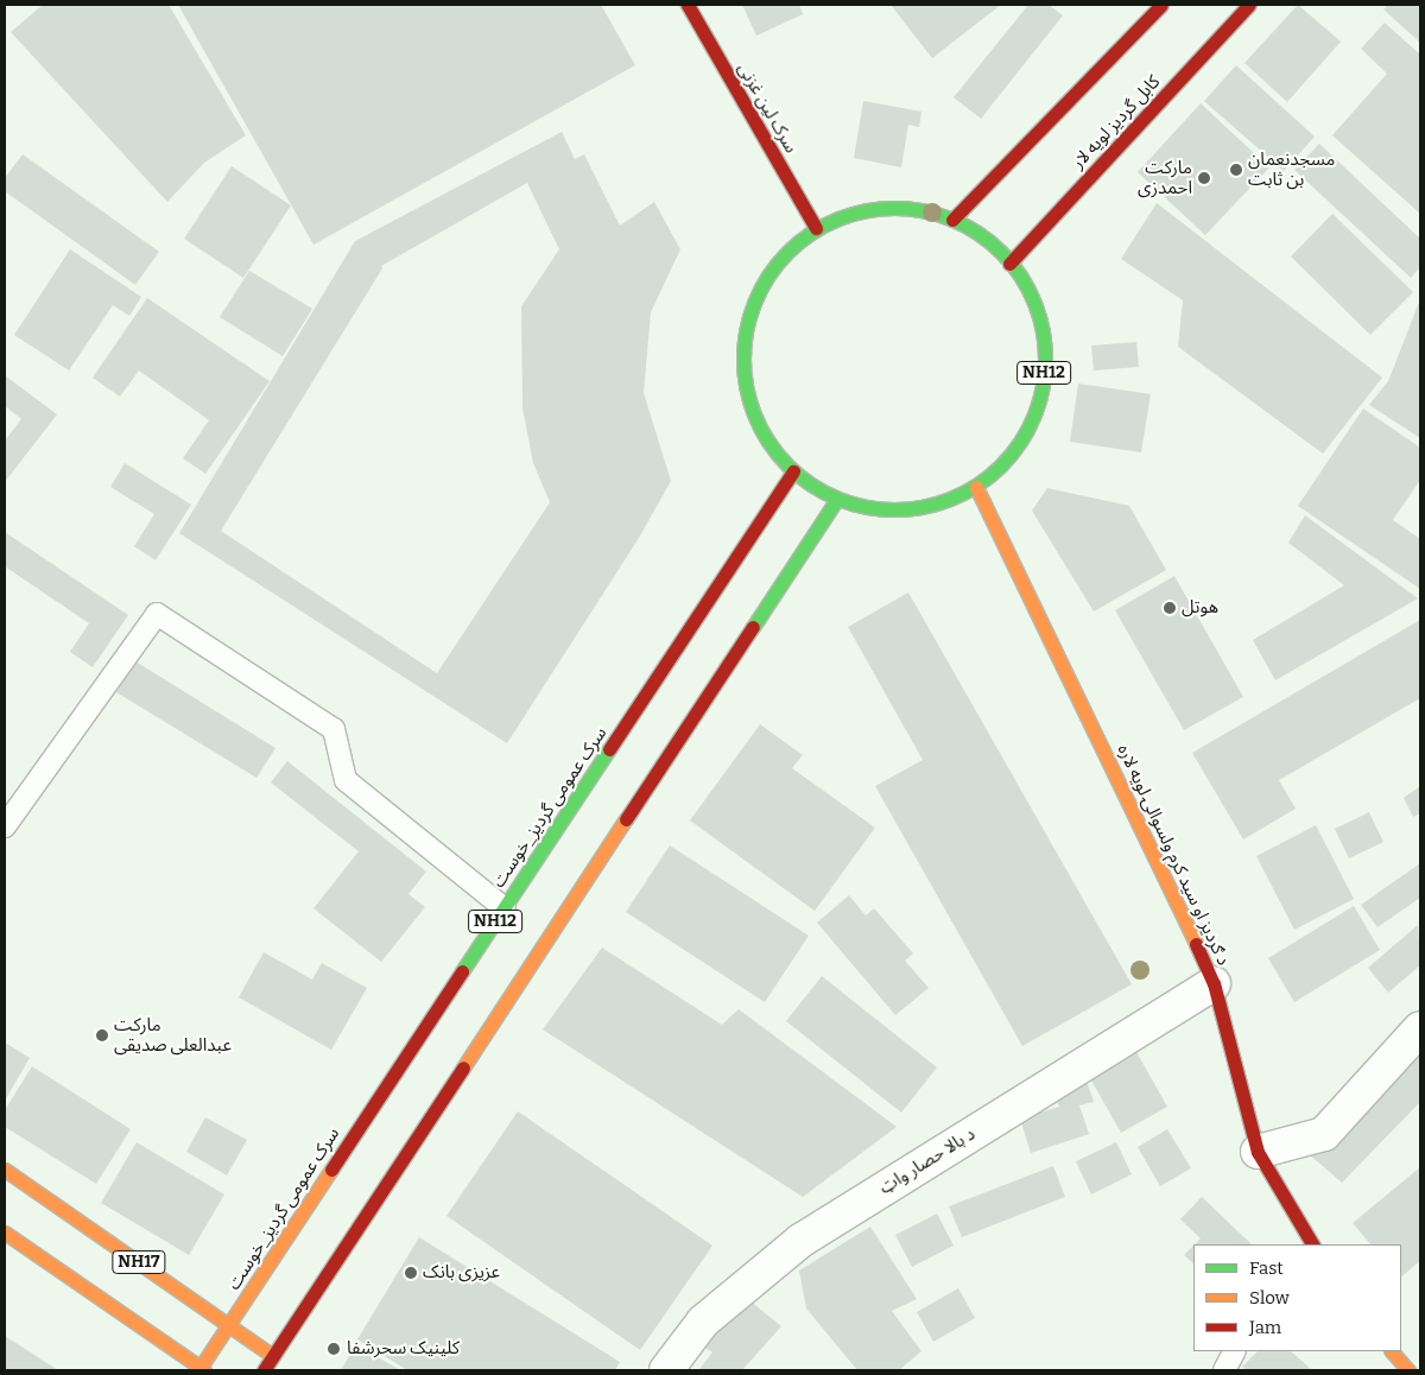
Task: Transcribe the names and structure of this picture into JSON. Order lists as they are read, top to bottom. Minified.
{"streets":{"main road":["سرک لین غزنی","کابل گردیز لویه لار","NH12","سرک عمومی گردیز_خوست","د ګردیز او سید کرم ولسوالۍ لویه لاره","NH17"],"street":["د بالا حصار واټ"]},"crossings":[["سرک لین غزنی","NH12"],["کابل گردیز لویه لار","NH12"],["NH12","سرک عمومی گردیز_خوست"],["NH12","د ګردیز او سید کرم ولسوالۍ لویه لاره"],["NH12","NH17"],["سرک عمومی گردیز_خوست","NH17"],["د ګردیز او سید کرم ولسوالۍ لویه لاره","د بالا حصار واټ"]],"places":["مسجدنعمان بن ثابت","مارکت احمدزی","هوتل","مارکت عبدالعلی صدیقی","عزیزی بانک","کلینیک سحرشفا"],"legend":["Fast","Slow","Jam"]}
